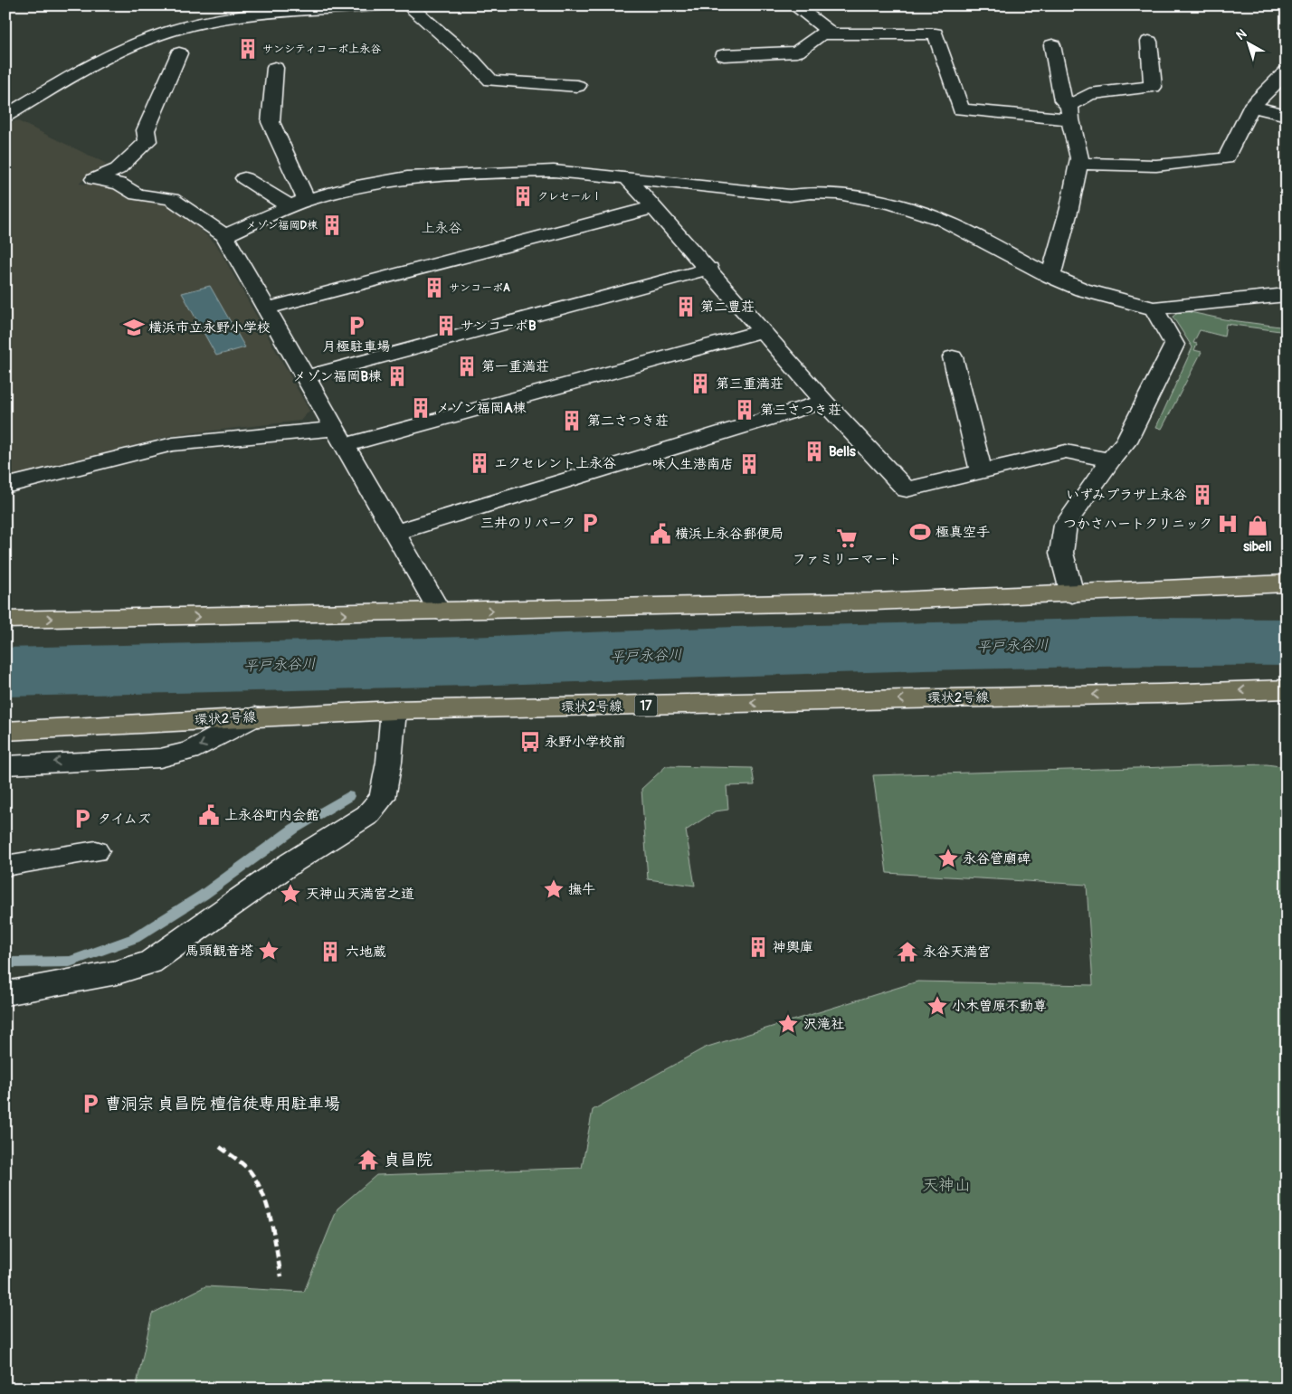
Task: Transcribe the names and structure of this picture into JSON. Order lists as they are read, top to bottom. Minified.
{"streets":{"main road":["環状2号線","17"]},"districts":["上永谷"],"water":["平戸永谷川"],"parks":["天神山"],"places":{"building":["サンシティコーポ上永谷","クレセールⅠ","メゾン福岡D棟","サンコーポA","第二豊荘","サンコーポB","第一重満荘","メゾン福岡B棟","第三重満荘","メゾン福岡A棟","第三さつき荘","第二さつき荘","Bells","エクセレント上永谷","味人生港南店","いずみプラザ上永谷","神輿庫","六地蔵"],"parking":["月極駐車場","三井のリパーク","タイムズ","曹洞宗 貞昌院 檀信徒専用駐車場"],"school or university":["横浜市立永野小学校"],"hospital":["つかさハートクリニック"],"shop":["sibell"],"sports":["極真空手"],"public building":["横浜上永谷郵便局","上永谷町内会館"],"supermarket":["ファミリーマート"],"bus stop":["永野小学校前"],"place":["永谷管廟碑","撫牛","天神山天満宮之道","馬頭観音塔","小木曽原不動尊","沢滝社"],"temple":["永谷天満宮","貞昌院"]},"north":"top left"}
